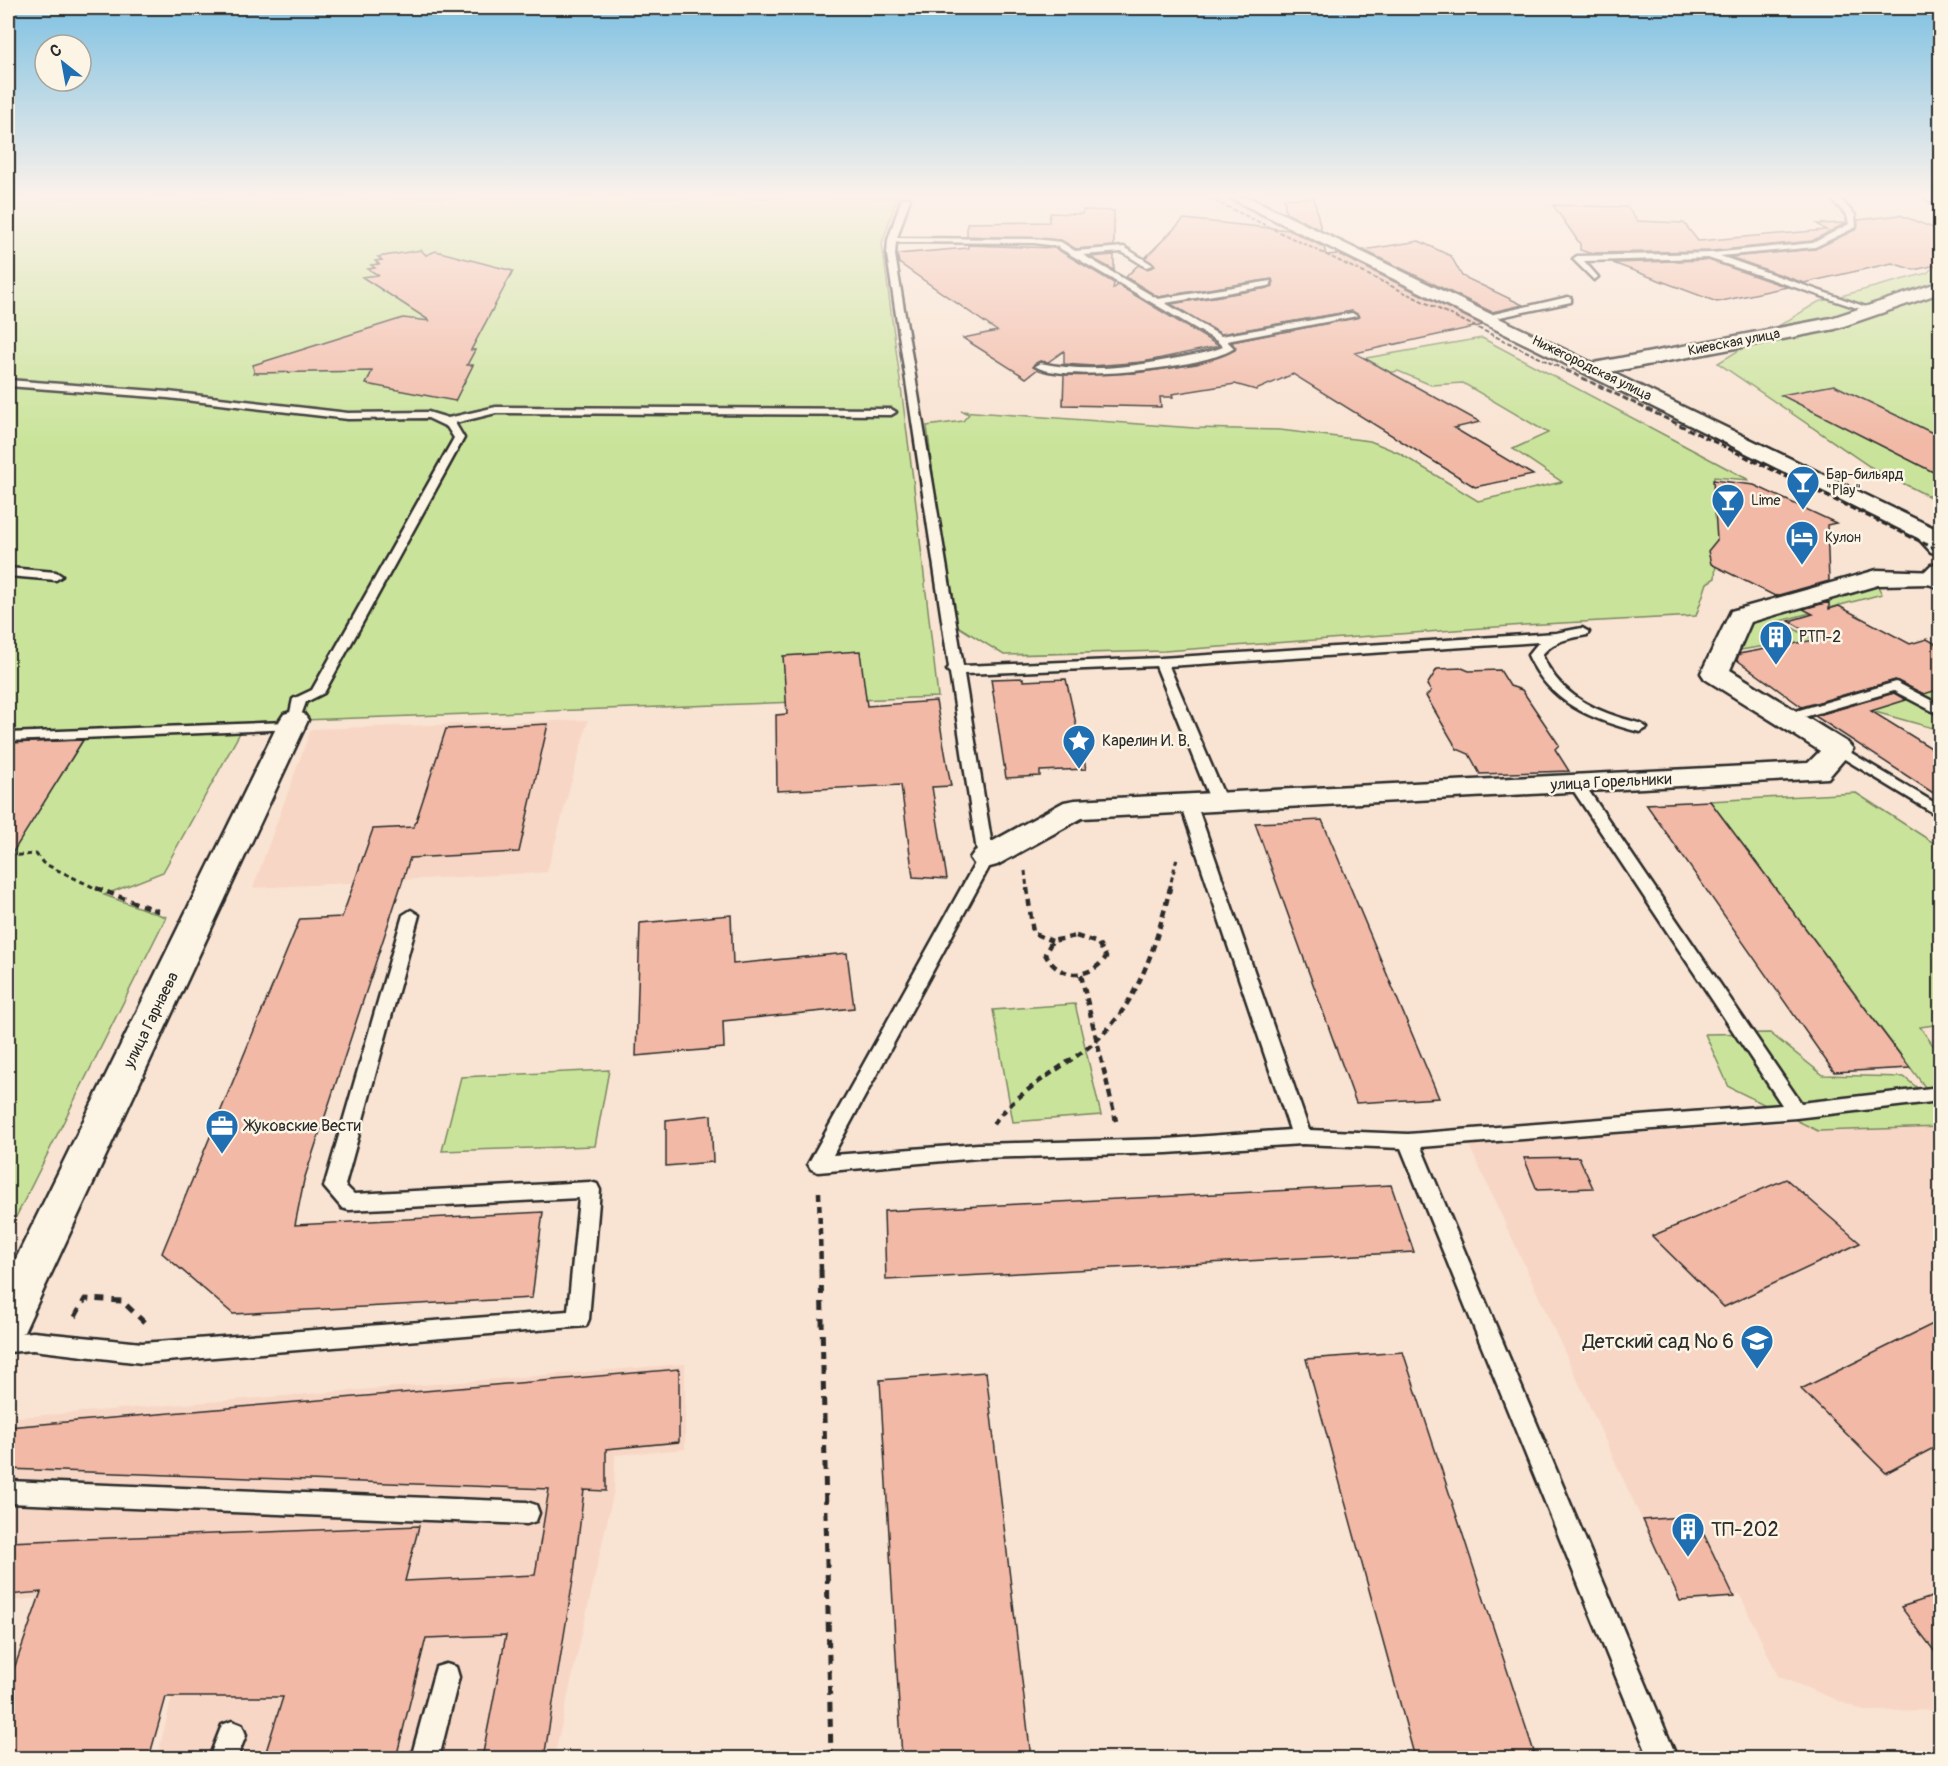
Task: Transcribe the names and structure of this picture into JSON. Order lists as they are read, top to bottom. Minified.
{"streets":{"street":["Киевская улица","Нижегородская улица","улица Горельники","улица Гарнаева"]},"crossings":[["Киевская улица","Нижегородская улица"]],"places":{"bar":["Бар-бильярд \"Play\"","Lime"],"hotel":["Кулон"],"building":["РТП-2","ТП-202"],"place":["Карелин И. В."],"office":["Жуковские Вести"],"school or university":["Детский сад № 6"]},"north":"top left"}
